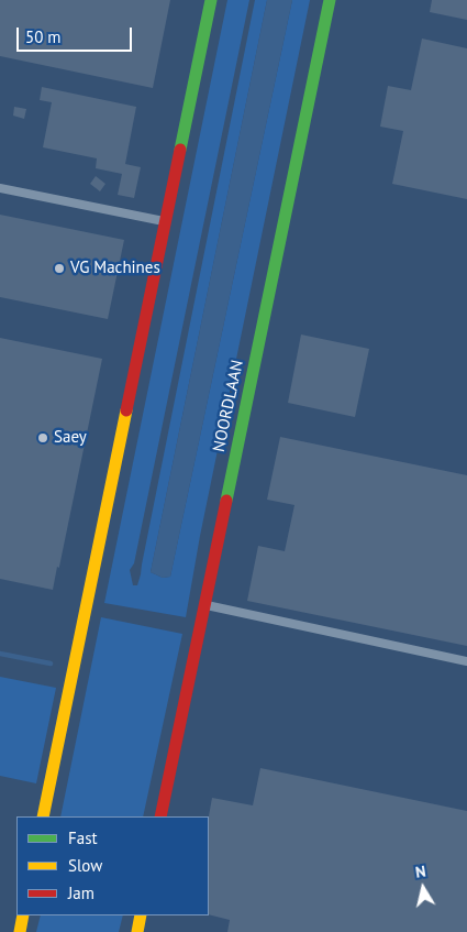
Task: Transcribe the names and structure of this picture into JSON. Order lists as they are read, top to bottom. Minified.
{"streets":{"street":["NOORDLAAN"]},"places":["VG Machines","Saey"],"legend":["Fast","Slow","Jam"],"scale_bar":"50 m","north":"top"}
